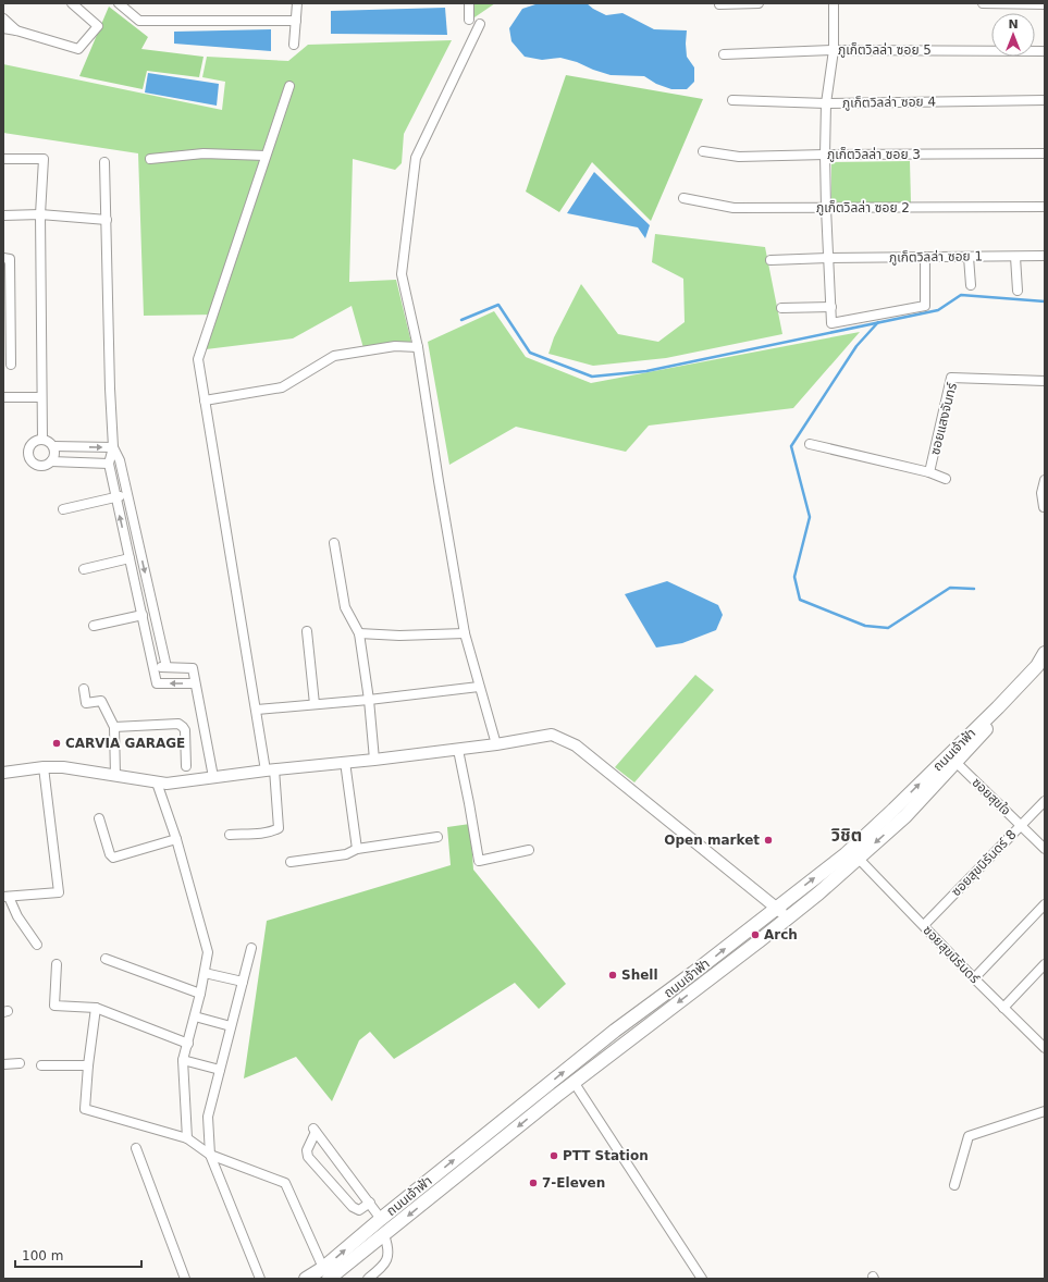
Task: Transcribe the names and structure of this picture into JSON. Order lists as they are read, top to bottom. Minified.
{"streets":{"main road":["ถนนเจ้าฟ้า"],"street":["ภูเก็ตวิลล่า ซอย 5","ภูเก็ตวิลล่า ซอย 4","ภูเก็ตวิลล่า ซอย 3","ภูเก็ตวิลล่า ซอย 2","ภูเก็ตวิลล่า ซอย 1","ซอยแสงจันทร์","ซอยสุขใจ","ซอยสุขนิรันดร์ 8","ซอยสุขนิรันดร์"]},"crossings":[["ถนนเจ้าฟ้า","ซอยสุขใจ"],["ถนนเจ้าฟ้า","ซอยสุขนิรันดร์"],["ซอยสุขใจ","ซอยสุขนิรันดร์ 8"],["ซอยสุขนิรันดร์ 8","ซอยสุขนิรันดร์"]],"districts":["วิชิต"],"places":["CARVIA GARAGE","Open market","Arch","Shell","PTT Station","7-Eleven"],"scale_bar":"100 m","north":"top"}
